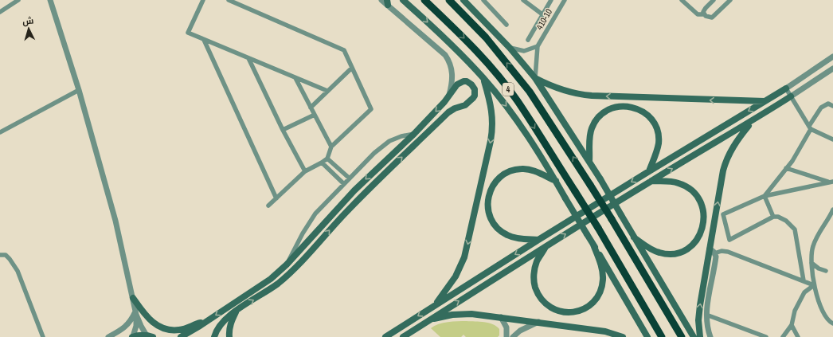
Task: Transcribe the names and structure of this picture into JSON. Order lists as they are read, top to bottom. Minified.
{"streets":{"highway":["4"],"street":["410-10"]},"north":"top"}
